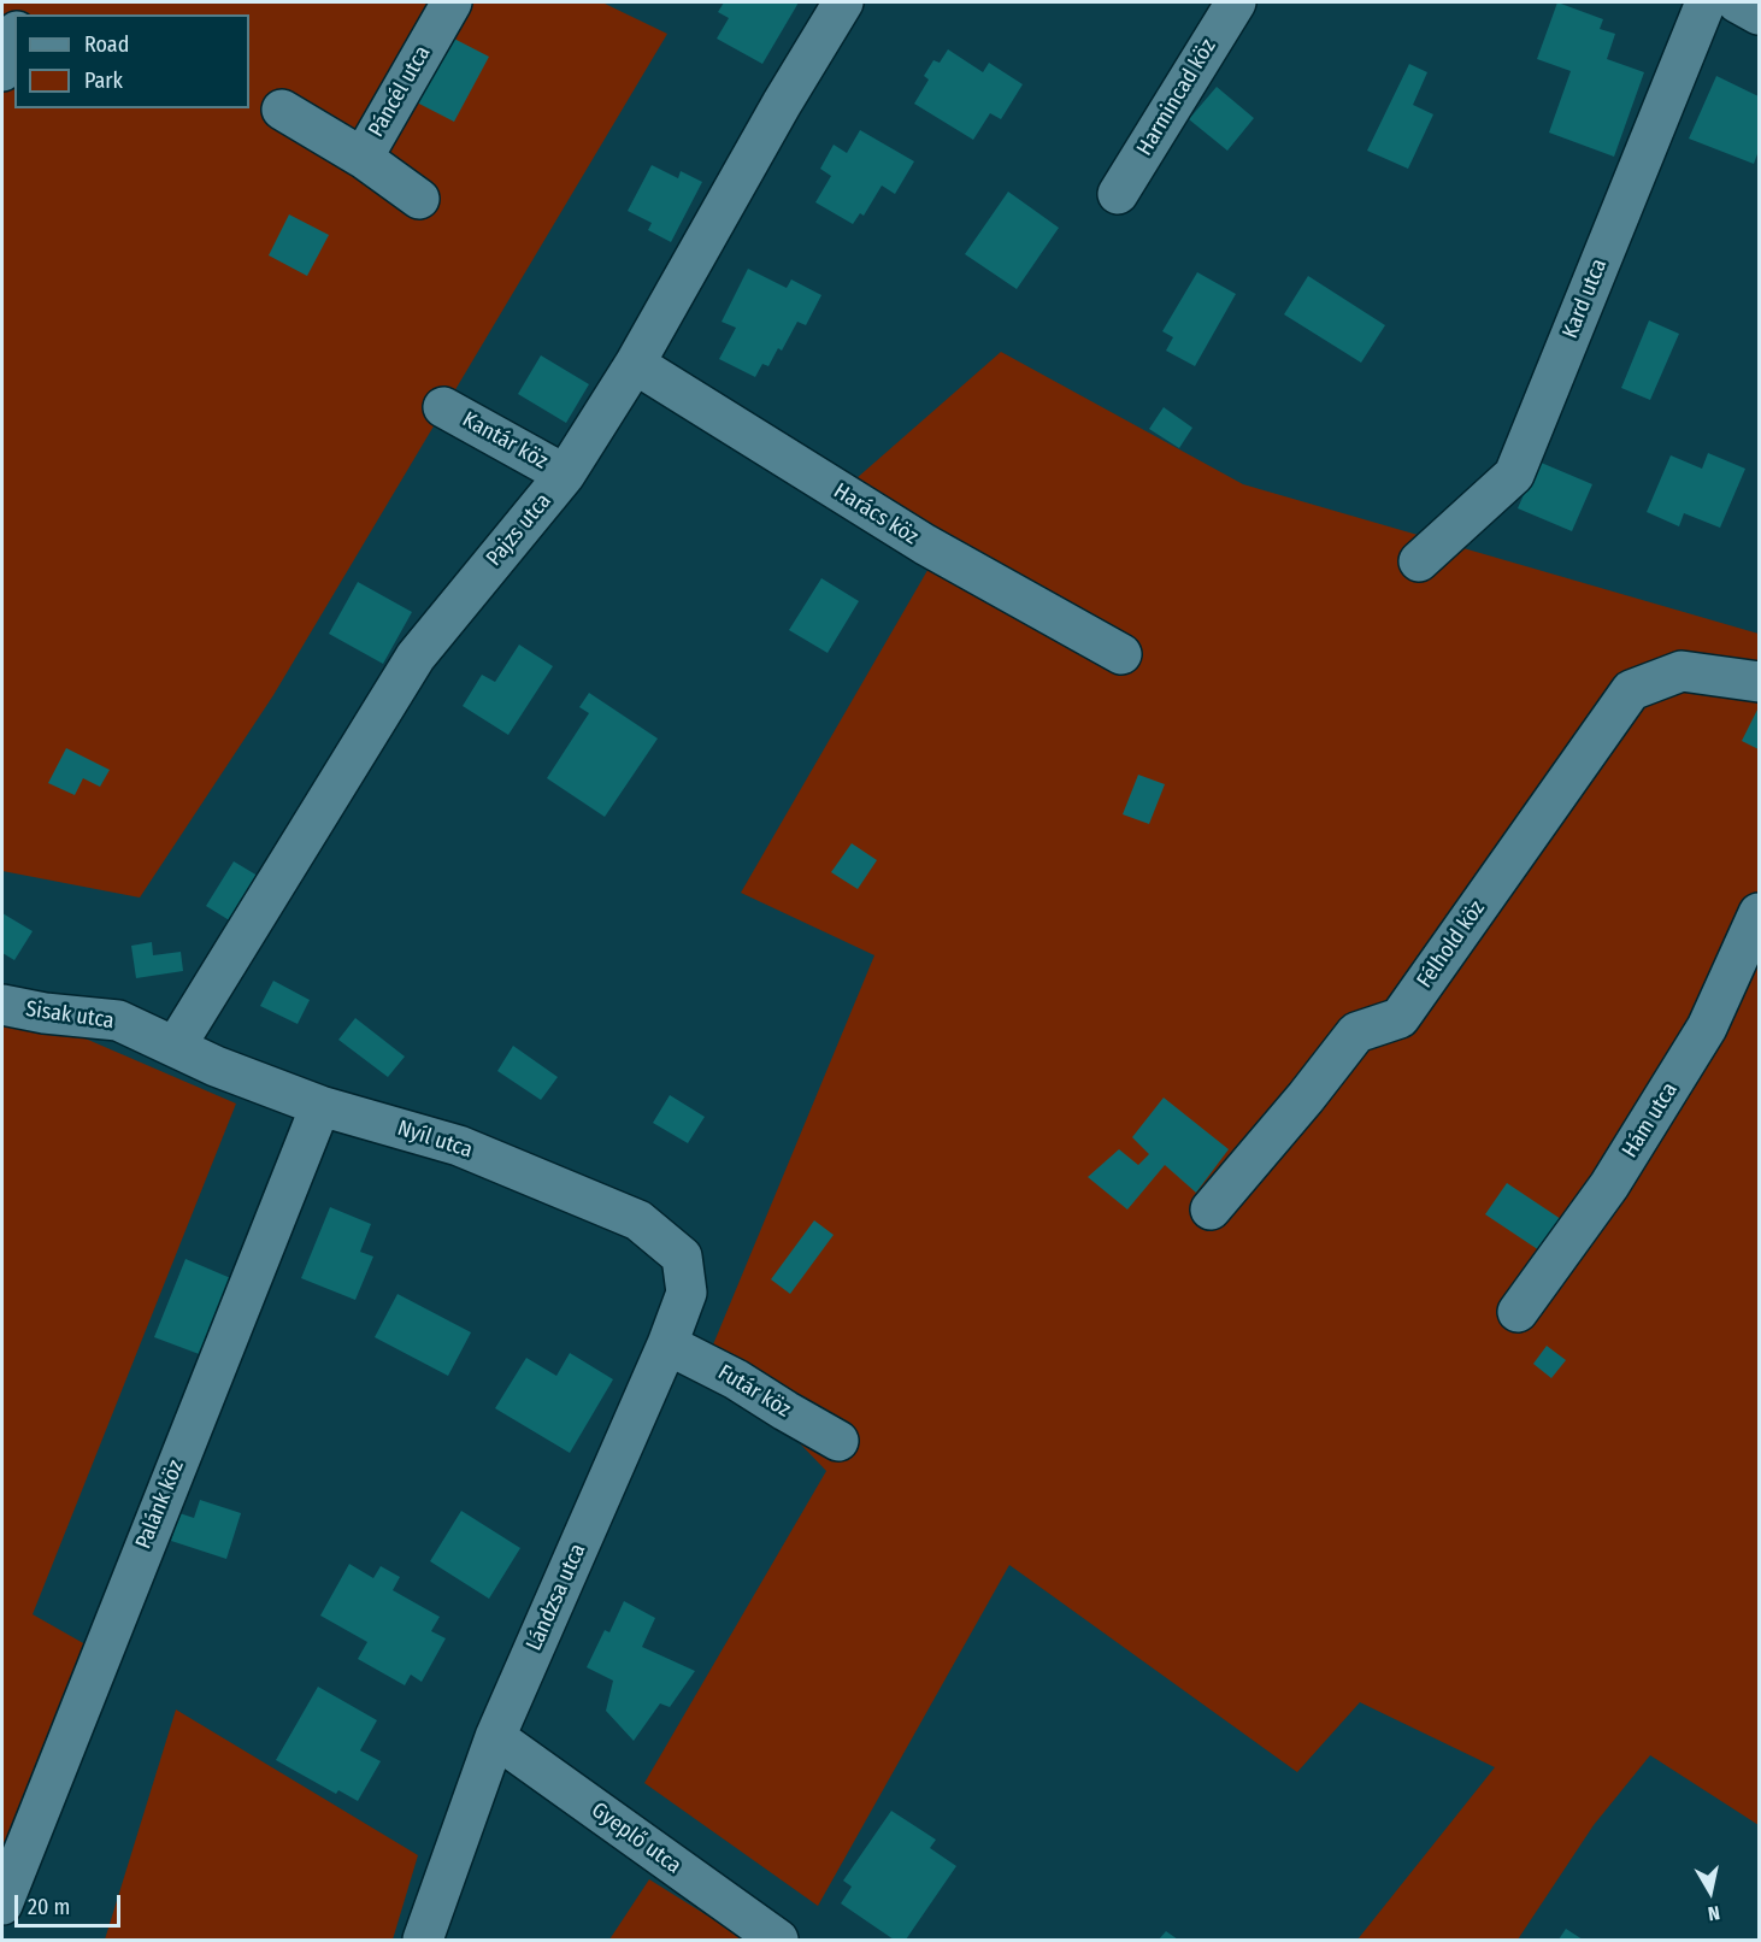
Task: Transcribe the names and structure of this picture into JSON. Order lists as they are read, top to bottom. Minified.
{"streets":{"street":["Páncél utca","Harmincad köz","Kard utca","Kantár köz","Harács köz","Pajzs utca","Félhold köz","Sisak utca","Hám utca","Nyíl utca","Futár köz","Palánk köz","Lándzsa utca","Gyeplő utca"]},"crossings":[["Kantár köz","Pajzs utca"],["Harács köz","Pajzs utca"],["Pajzs utca","Sisak utca"],["Pajzs utca","Nyíl utca"],["Sisak utca","Nyíl utca"],["Nyíl utca","Palánk köz"],["Nyíl utca","Lándzsa utca"],["Futár köz","Lándzsa utca"],["Lándzsa utca","Gyeplő utca"]],"legend":["Road","Park"],"scale_bar":"20 m","north":"bottom"}
